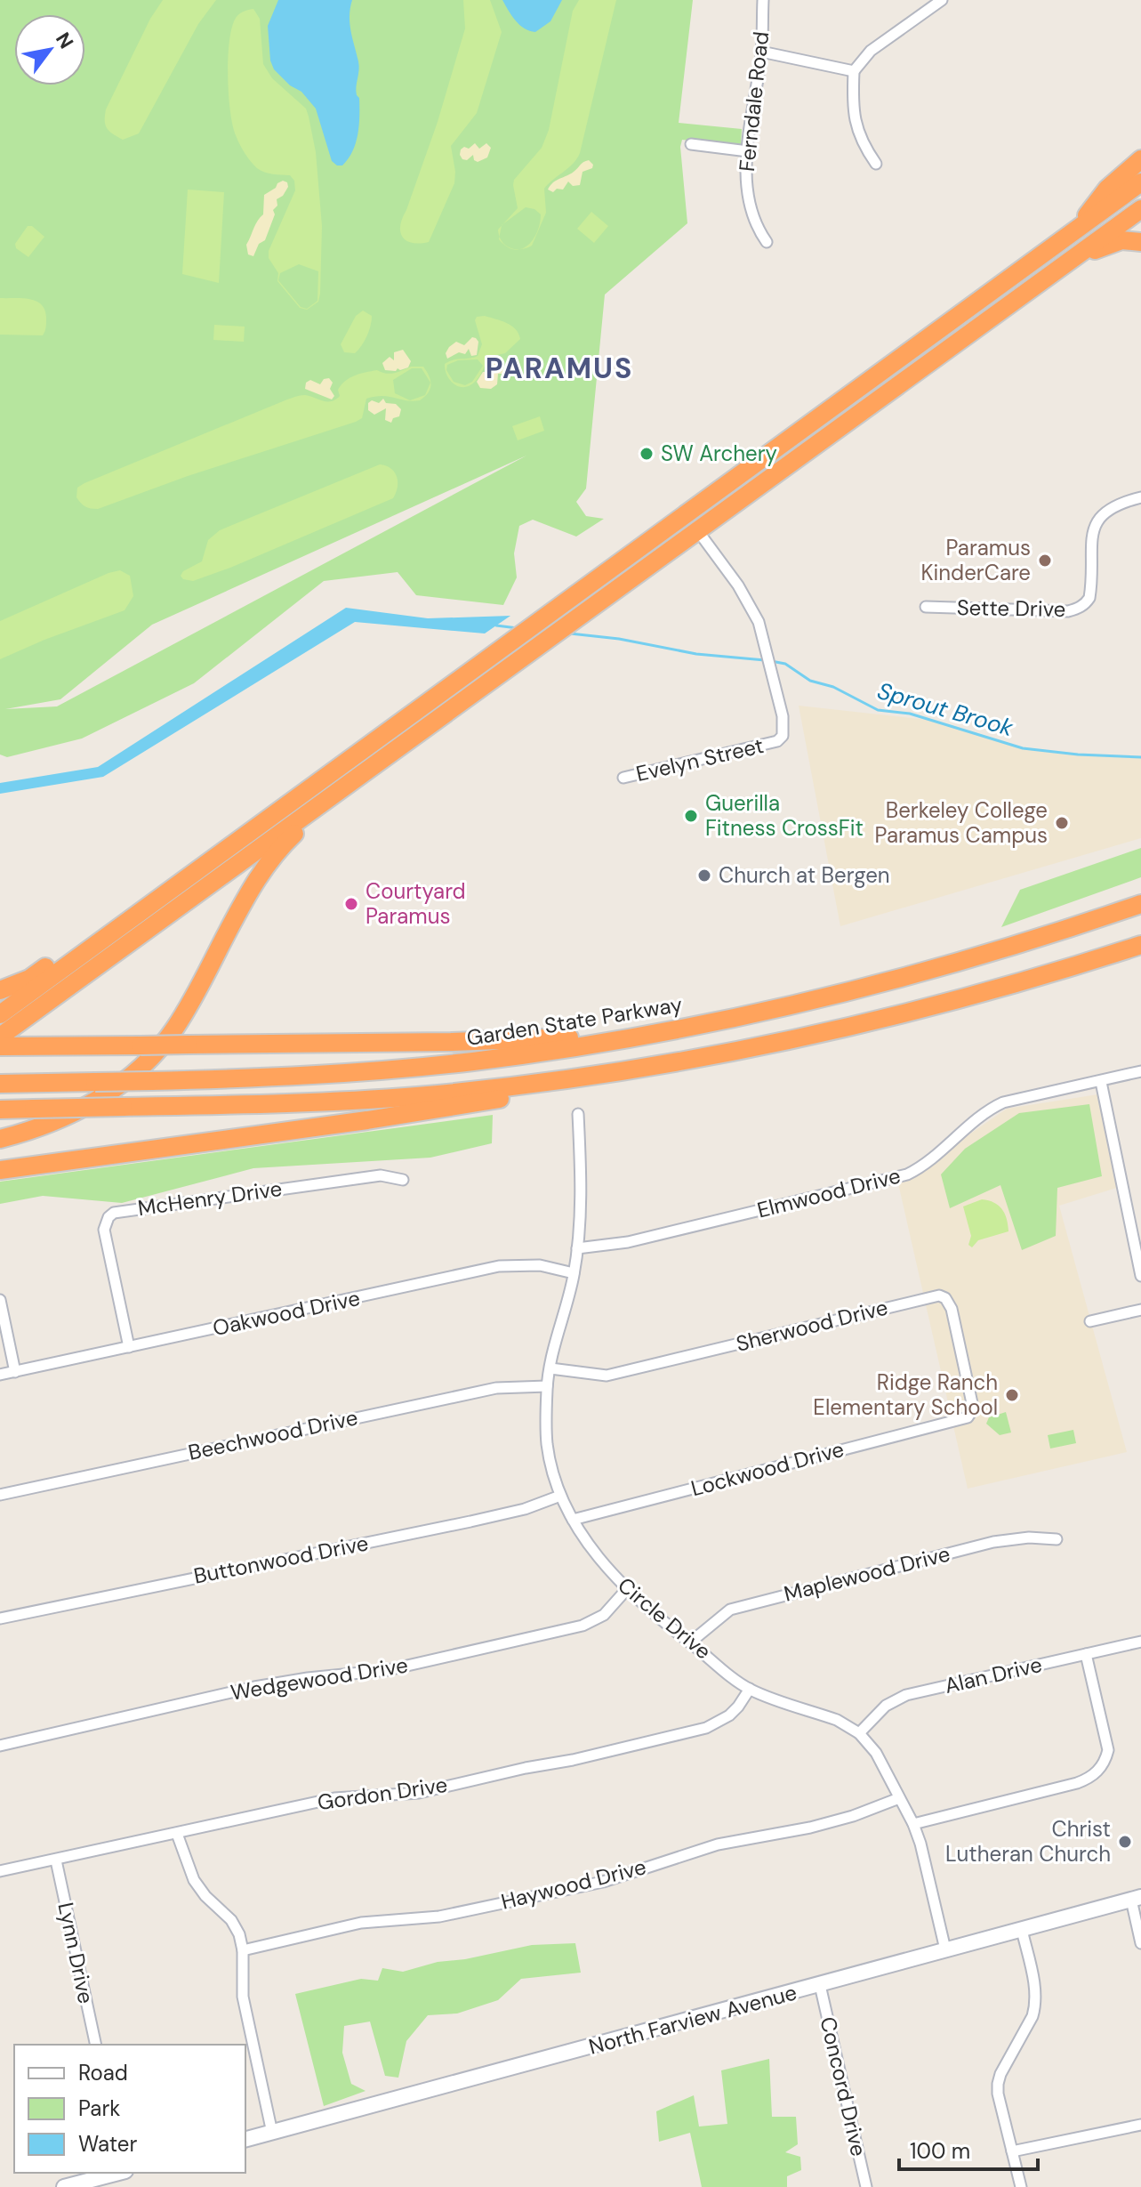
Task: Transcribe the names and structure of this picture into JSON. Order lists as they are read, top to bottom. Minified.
{"streets":{"highway":["Garden State Parkway"],"street":["Ferndale Road","Sette Drive","Evelyn Street","Elmwood Drive","McHenry Drive","Oakwood Drive","Sherwood Drive","Beechwood Drive","Lockwood Drive","Buttonwood Drive","Maplewood Drive","Circle Drive","Alan Drive","Wedgewood Drive","Gordon Drive","Haywood Drive","Lynn Drive","North Farview Avenue","Concord Drive"]},"crossings":[["Elmwood Drive","Circle Drive"],["McHenry Drive","Oakwood Drive"],["Oakwood Drive","Circle Drive"],["Sherwood Drive","Lockwood Drive"],["Sherwood Drive","Circle Drive"],["Beechwood Drive","Circle Drive"],["Lockwood Drive","Circle Drive"],["Buttonwood Drive","Circle Drive"],["Maplewood Drive","Circle Drive"],["Circle Drive","Alan Drive"],["Circle Drive","Wedgewood Drive"],["Circle Drive","Gordon Drive"],["Circle Drive","Haywood Drive"],["Circle Drive","North Farview Avenue"],["Gordon Drive","Lynn Drive"],["North Farview Avenue","Concord Drive"]],"districts":["PARAMUS"],"water":["Sprout Brook"],"places":["SW Archery","Paramus KinderCare","Guerilla Fitness CrossFit","Berkeley College Paramus Campus","Church at Bergen","Courtyard Paramus","Ridge Ranch Elementary School","Christ Lutheran Church"],"legend":["Road","Park","Water"],"scale_bar":"100 m","north":"top right"}
